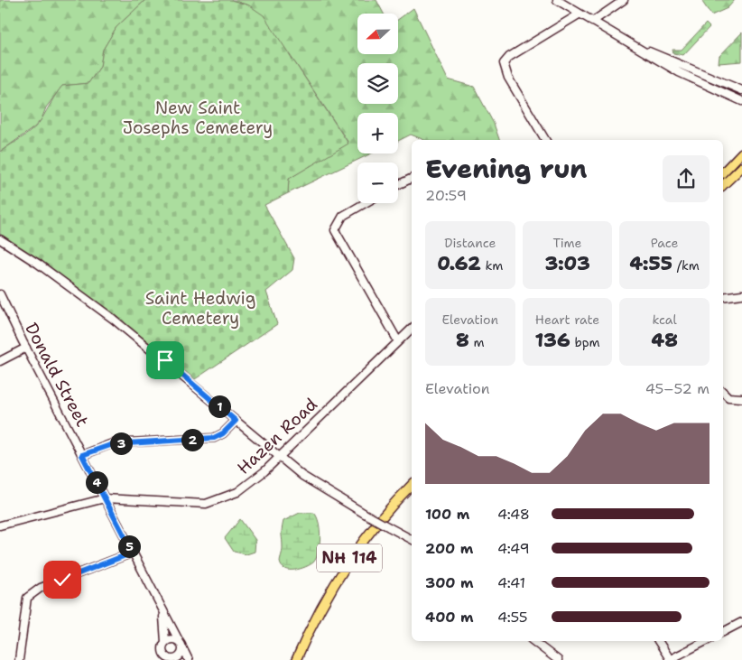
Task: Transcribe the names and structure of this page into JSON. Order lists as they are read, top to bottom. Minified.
{"streets":{"main road":["NH 114"],"street":["Donald Street","Hazen Road"]},"crossings":[["Donald Street","Hazen Road"]],"parks":["New Saint Josephs Cemetery","Saint Hedwig Cemetery"],"north":"left","page":{"map_buttons":["+","−"],"heading":["Evening run","20:59"],"stats":[["Distance","0.62 km"],["Time","3:03"],["Pace","4:55 /km"],["Elevation","8 m"],["Heart rate","136 bpm"],["kcal","48"]],"chart":["Elevation","45–52 m"],"pins":["1","2","3","4","5"],"list":[{"name":"100 m","note":"4:48"},{"name":"200 m","note":"4:49"},{"name":"300 m","note":"4:41"},{"name":"400 m","note":"4:55"}]}}
